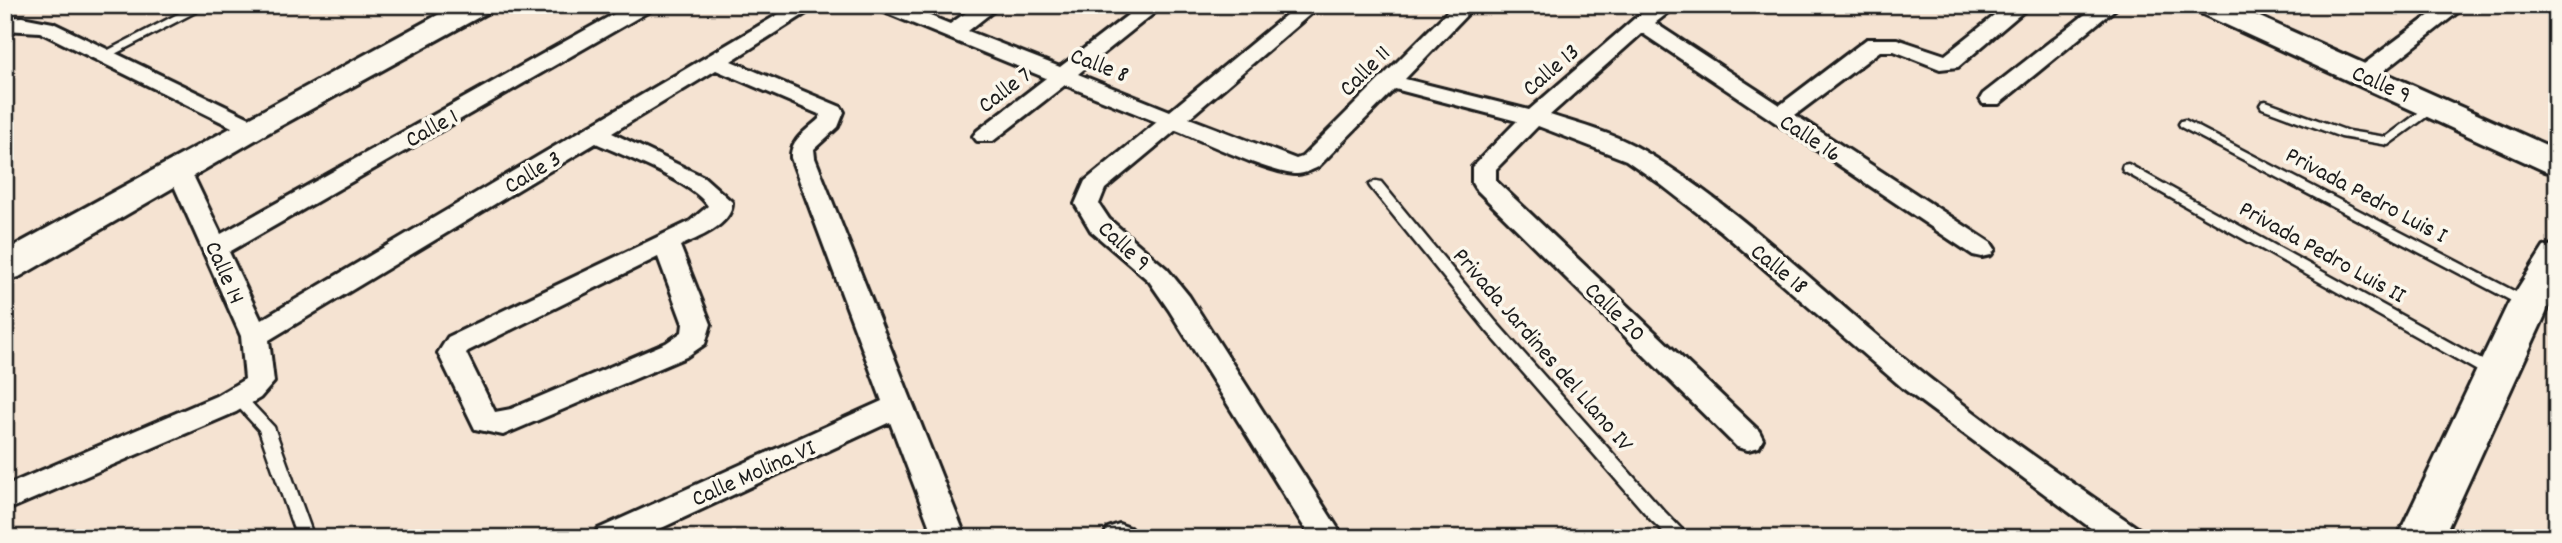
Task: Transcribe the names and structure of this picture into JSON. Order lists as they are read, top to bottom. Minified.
{"streets":{"main road":["Calle 9"],"street":["Calle 8","Calle 13","Calle 11","Calle 7","Calle 1","Calle 16","Calle 3","Calle 18","Calle 14","Calle 20","Calle Molina VI"],"lane":["Privada Pedro Luis I","Privada Pedro Luis II","Privada Jardines del Llano IV"]},"crossings":[["Calle 8","Calle 11"],["Calle 8","Calle 9"],["Calle 8","Calle 7"],["Calle 13","Calle 16"],["Calle 13","Calle 18"],["Calle 13","Calle 20"],["Calle 11","Calle 18"],["Calle 1","Calle 14"],["Calle 3","Calle 14"]]}
